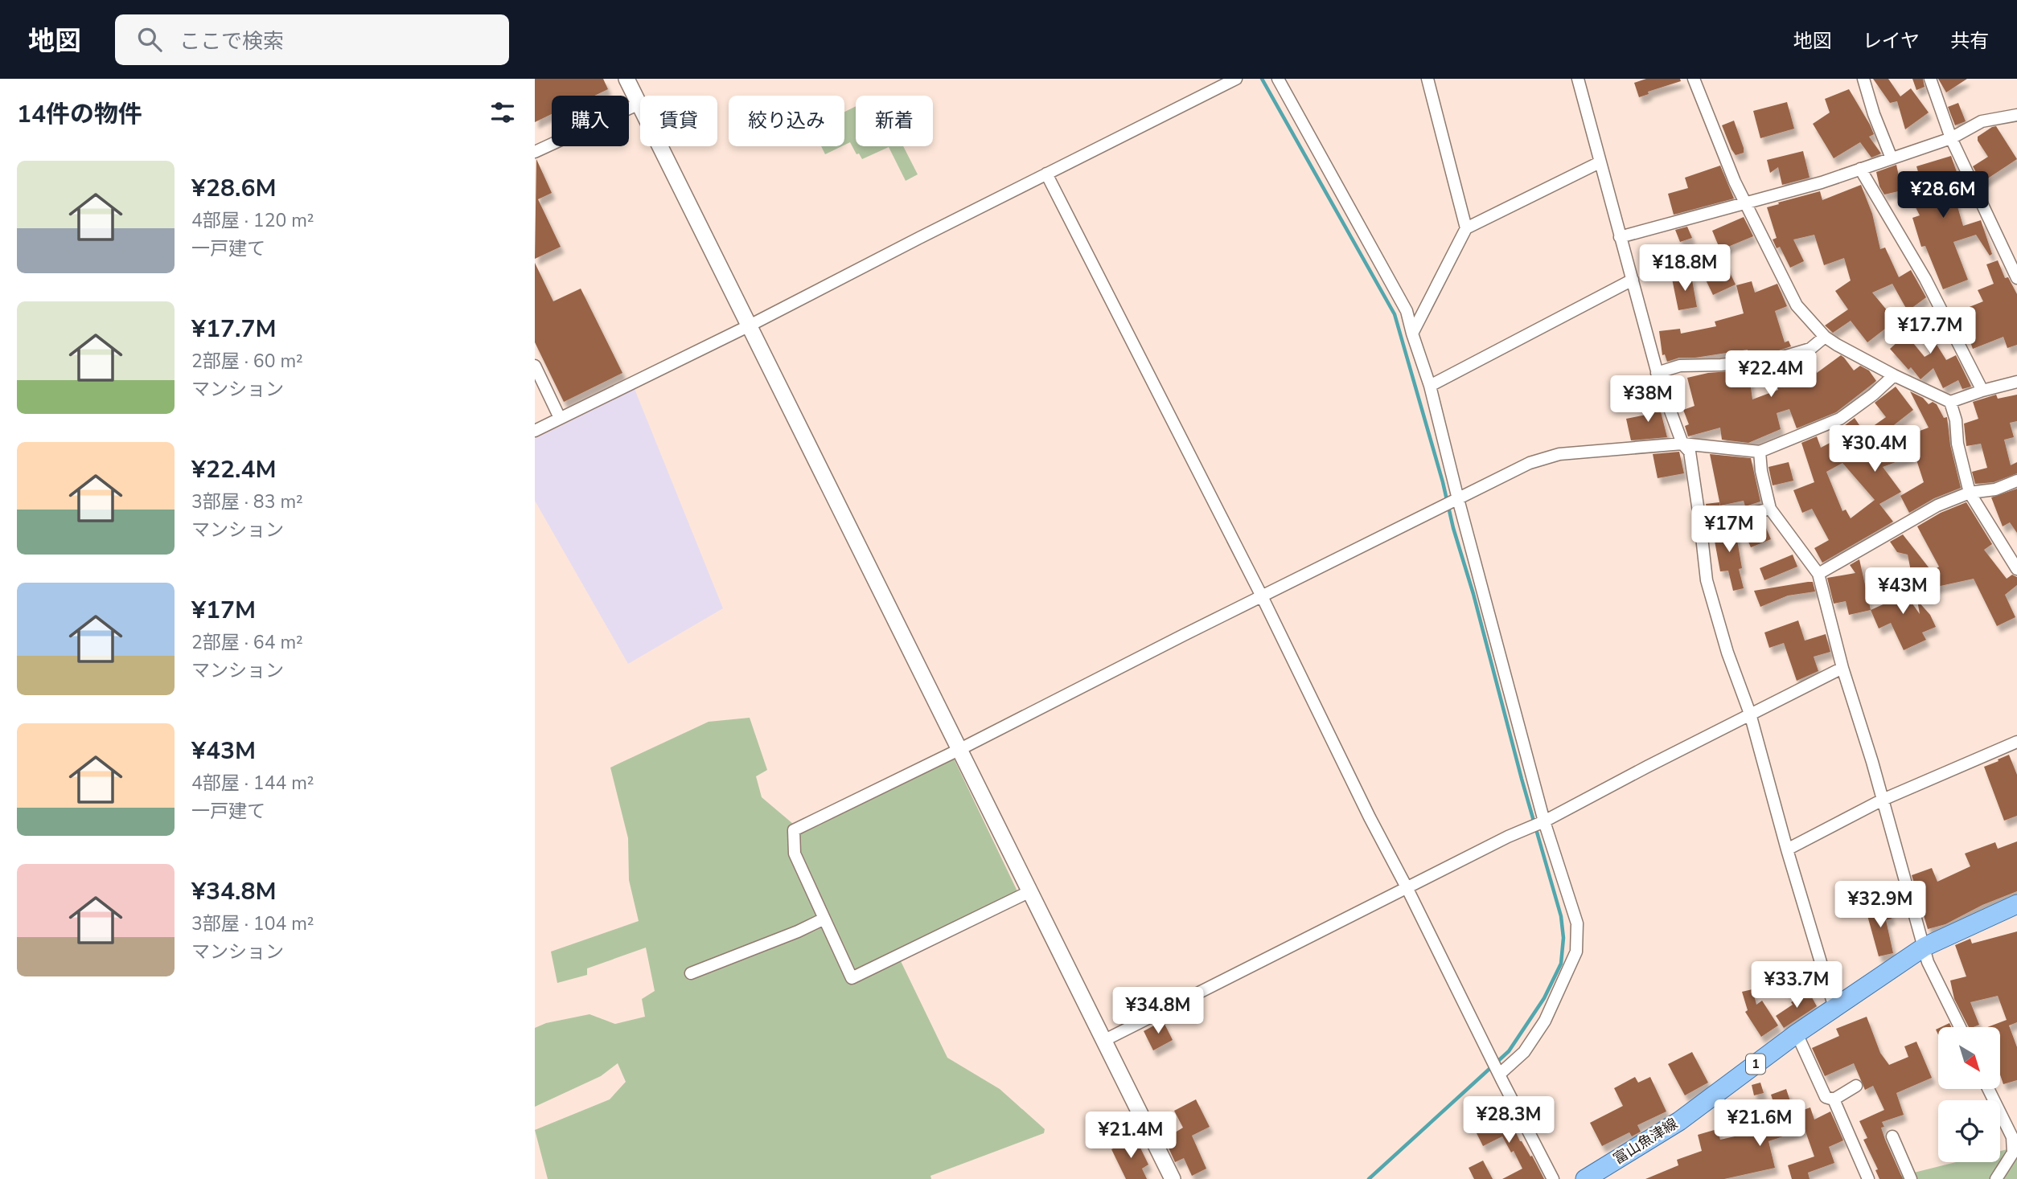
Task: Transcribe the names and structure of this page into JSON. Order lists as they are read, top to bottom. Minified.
{"streets":{"main road":["1","富山魚津線"]},"north":"bottom right","page":{"header":"地図","search":"ここで検索","nav":["地図","レイヤ","共有"],"heading":"14件の物件","chip":["購入","賃貸","絞り込み","新着"],"list":[{"name":"¥28.6M","note":"4部屋 · 120 m² · 一戸建て"},{"name":"¥17.7M","note":"2部屋 · 60 m² · マンション"},{"name":"¥22.4M","note":"3部屋 · 83 m² · マンション"},{"name":"¥17M","note":"2部屋 · 64 m² · マンション"},{"name":"¥43M","note":"4部屋 · 144 m² · 一戸建て"},{"name":"¥34.8M","note":"3部屋 · 104 m² · マンション"}],"price":["¥28.6M","¥18.8M","¥17.7M","¥22.4M","¥38M","¥30.4M","¥17M","¥43M","¥32.9M","¥33.7M","¥34.8M","¥28.3M","¥21.6M","¥21.4M"]}}
